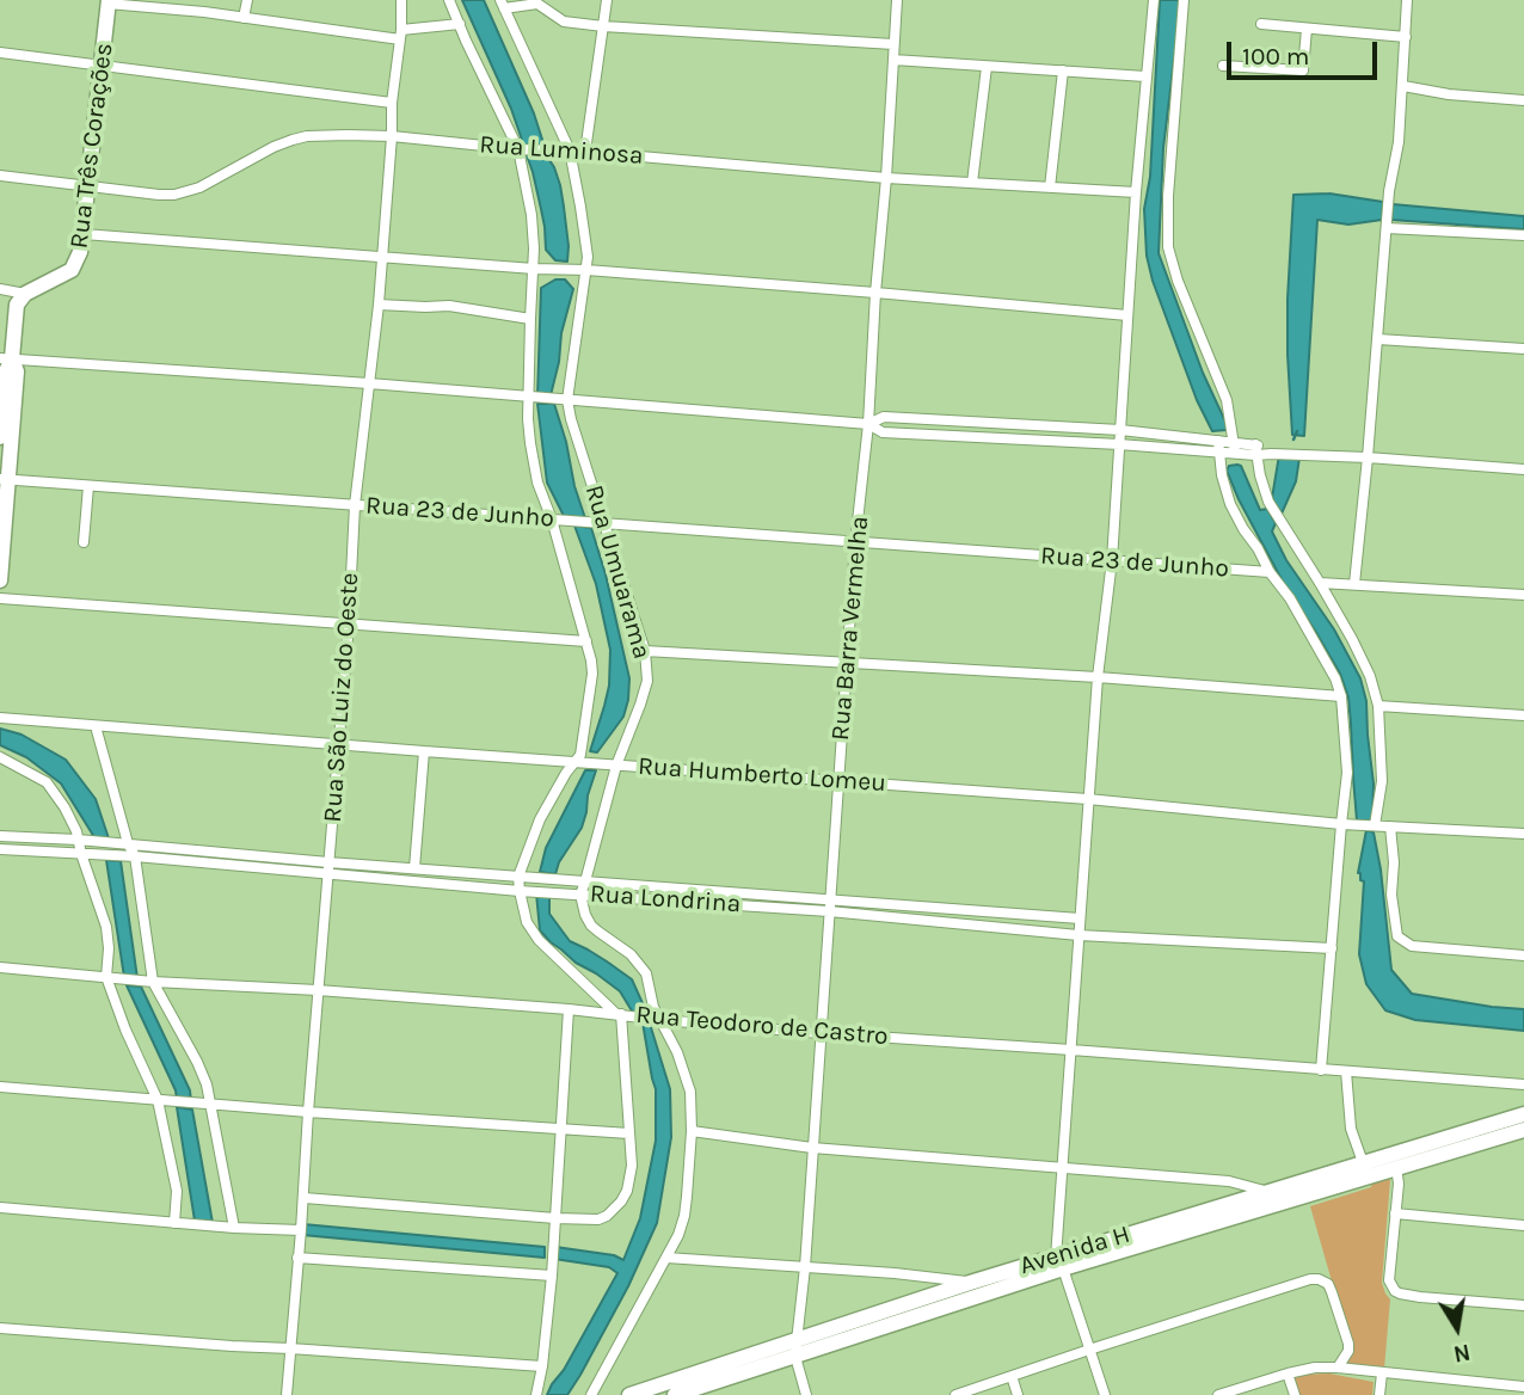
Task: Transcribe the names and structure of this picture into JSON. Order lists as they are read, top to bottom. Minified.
{"streets":{"street":["Rua Três Corações","Rua Luminosa","Rua 23 de Junho","Rua Umuarama","Rua Barra Vermelha","Rua São Luiz do Oeste","Rua Humberto Lomeu","Rua Londrina","Rua Teodoro de Castro","Avenida H"]},"crossings":[["Rua Três Corações","Rua Luminosa"],["Rua Luminosa","Rua Umuarama"],["Rua Luminosa","Rua Barra Vermelha"],["Rua Luminosa","Rua São Luiz do Oeste"],["Rua 23 de Junho","Rua Umuarama"],["Rua 23 de Junho","Rua Barra Vermelha"],["Rua 23 de Junho","Rua São Luiz do Oeste"],["Rua Umuarama","Rua Humberto Lomeu"],["Rua Umuarama","Rua Londrina"],["Rua Umuarama","Rua Teodoro de Castro"],["Rua Barra Vermelha","Rua Humberto Lomeu"],["Rua Barra Vermelha","Rua Londrina"],["Rua Barra Vermelha","Rua Teodoro de Castro"],["Rua Barra Vermelha","Avenida H"],["Rua São Luiz do Oeste","Rua Humberto Lomeu"],["Rua São Luiz do Oeste","Rua Londrina"],["Rua São Luiz do Oeste","Rua Teodoro de Castro"]],"scale_bar":"100 m","north":"bottom"}
